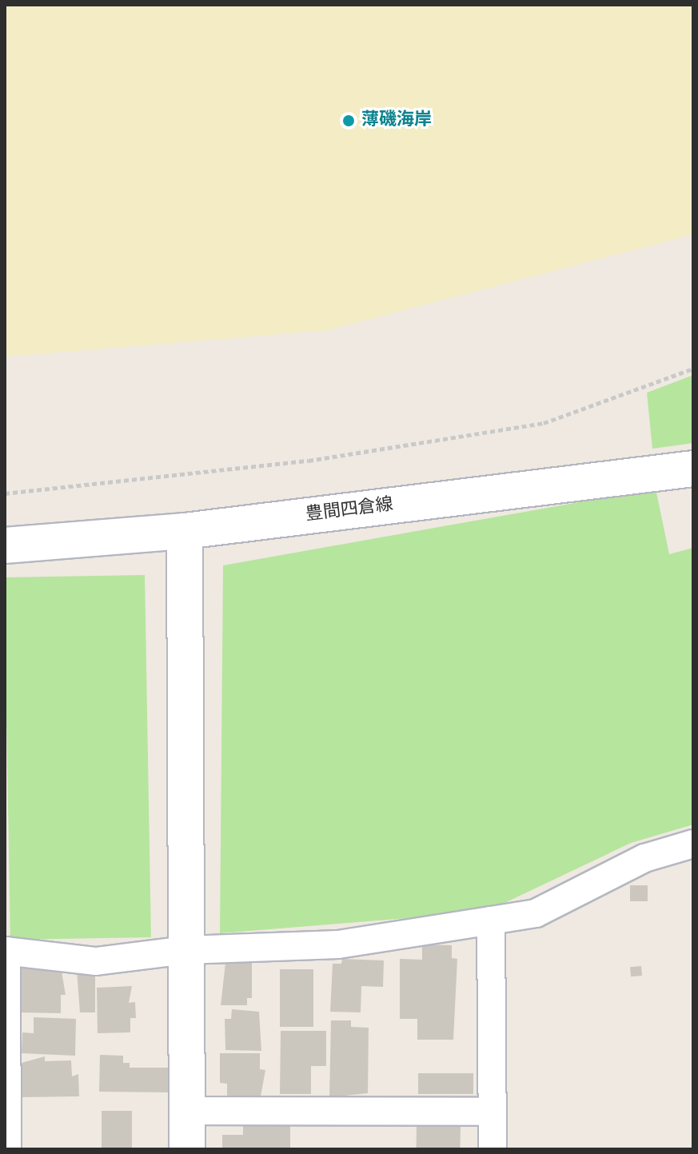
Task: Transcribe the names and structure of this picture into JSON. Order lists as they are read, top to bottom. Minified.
{"streets":{"main road":["豊間四倉線"]},"places":["薄磯海岸"]}
